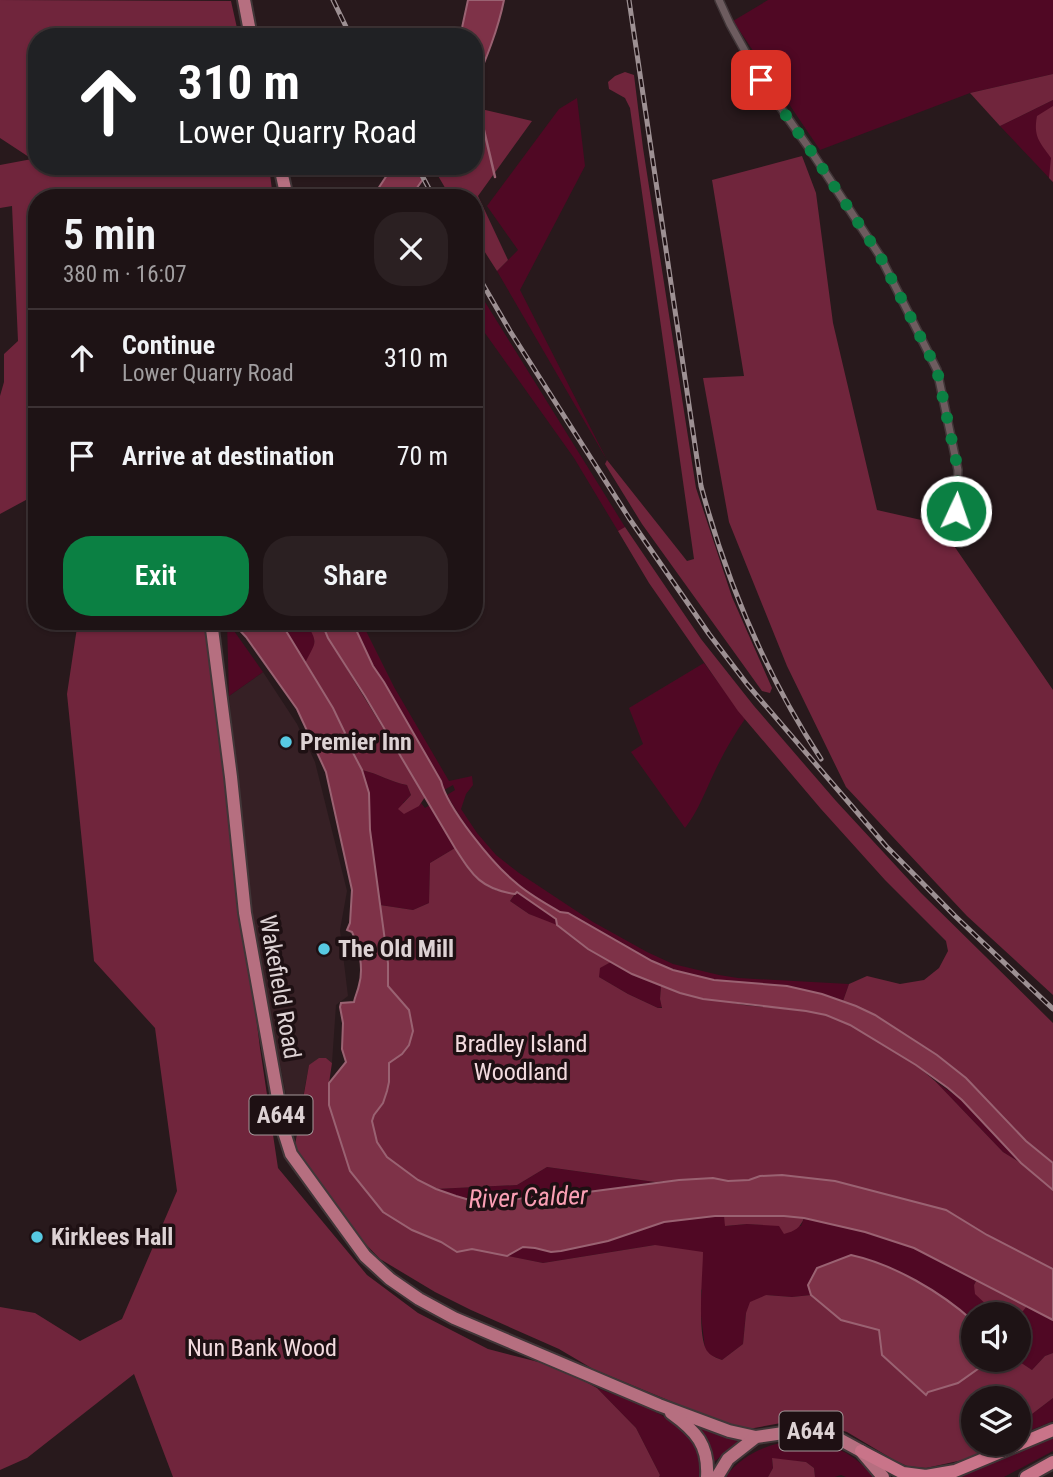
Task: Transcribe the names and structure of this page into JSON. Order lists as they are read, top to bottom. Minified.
{"streets":{"highway":["Wakefield Road","A644"]},"crossings":[["Wakefield Road","A644"]],"water":["River Calder"],"parks":["Bradley Island Woodland","Nun Bank Wood"],"places":["Premier Inn","The Old Mill","Kirklees Hall"],"page":{"turn":["310 m","Lower Quarry Road"],"heading":["5 min","380 m · 16:07"],"list":[{"name":"Continue","note":"Lower Quarry Road","value":"310 m"},{"name":"Arrive at destination","value":"70 m"}],"buttons":["Exit","Share"]}}
